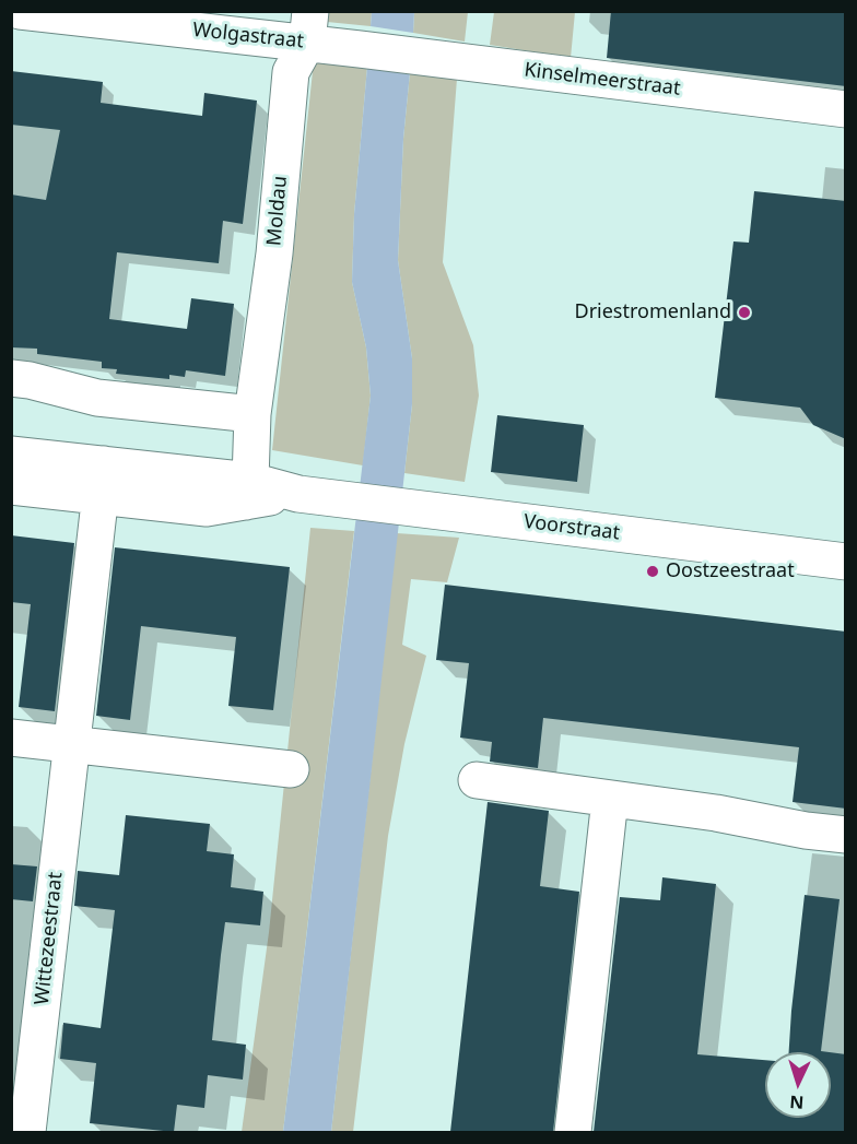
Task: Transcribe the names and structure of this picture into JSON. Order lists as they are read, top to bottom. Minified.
{"streets":{"street":["Wolgastraat","Kinselmeerstraat","Moldau","Voorstraat","Wittezeestraat"]},"crossings":[["Wolgastraat","Kinselmeerstraat"],["Wolgastraat","Moldau"],["Voorstraat","Wittezeestraat"]],"places":["Driestromenland","Oostzeestraat"],"north":"bottom"}
